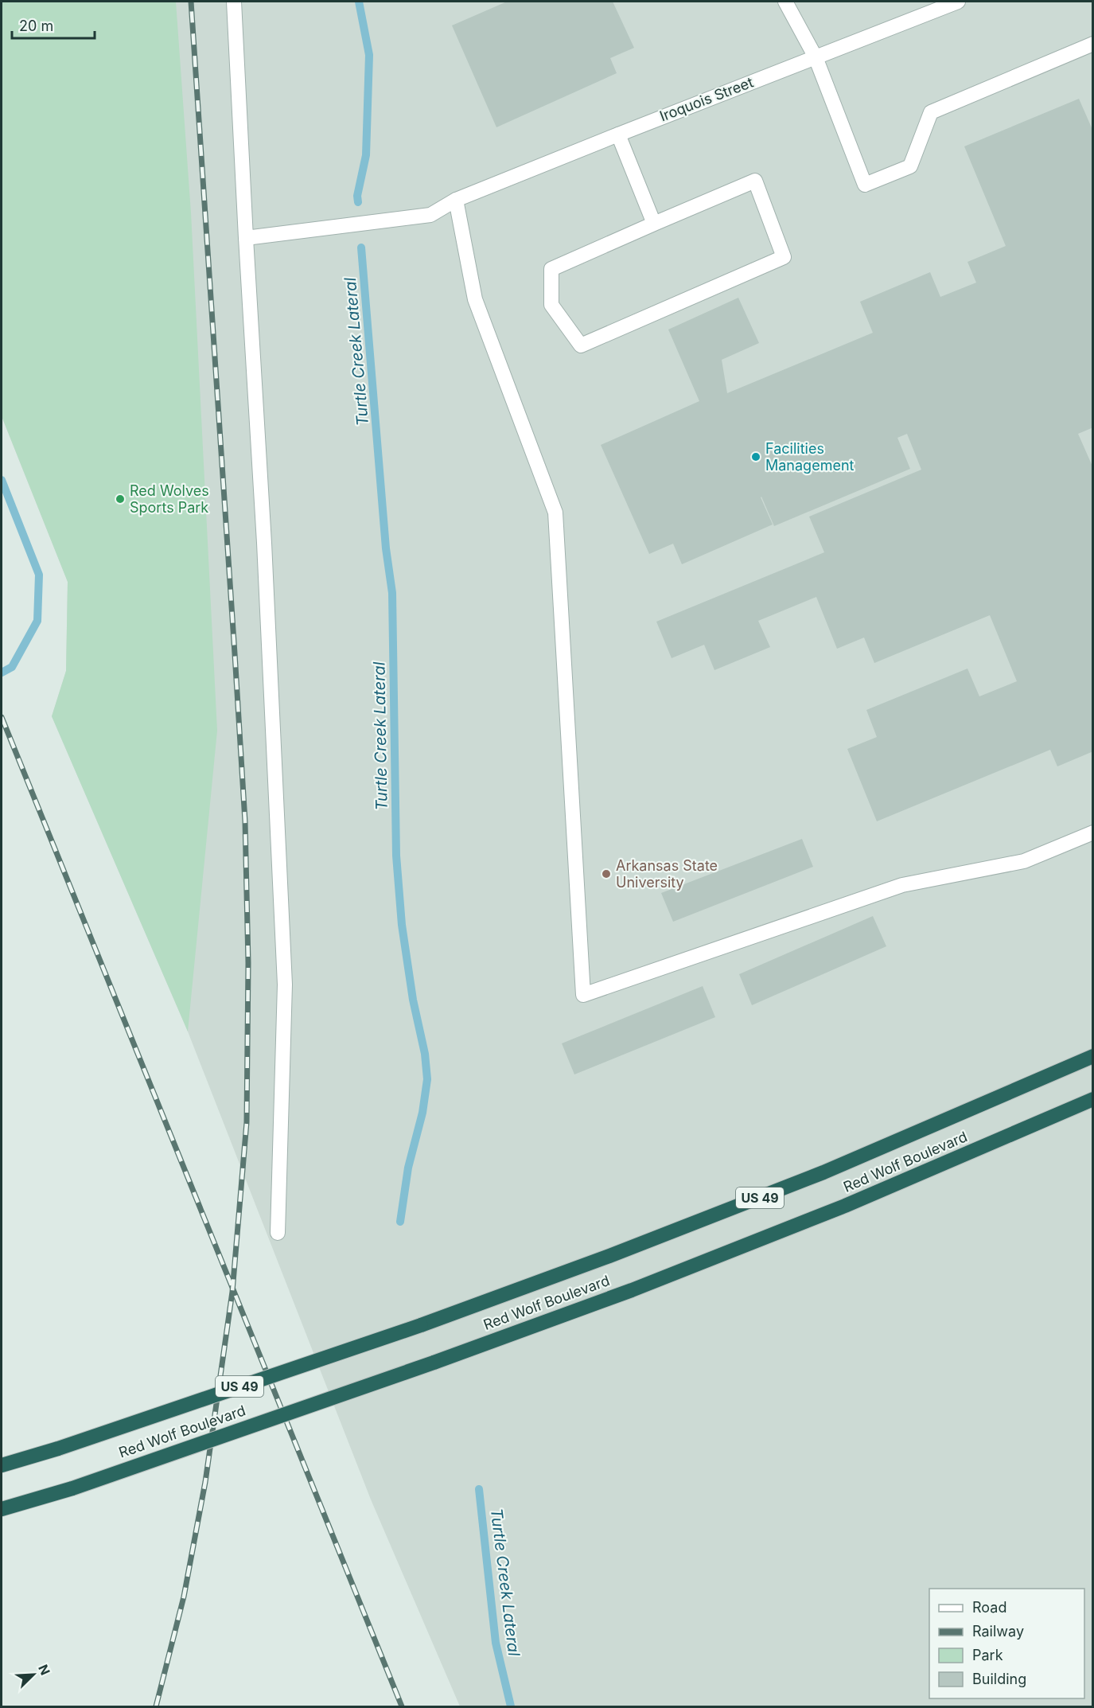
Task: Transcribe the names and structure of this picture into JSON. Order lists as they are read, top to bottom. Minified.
{"streets":{"highway":["Red Wolf Boulevard","US 49"],"street":["Iroquois Street"]},"water":["Turtle Creek Lateral"],"places":["Facilities Management","Red Wolves Sports Park","Arkansas State University"],"legend":["Road","Railway","Park","Building"],"scale_bar":"20 m","north":"top right"}
